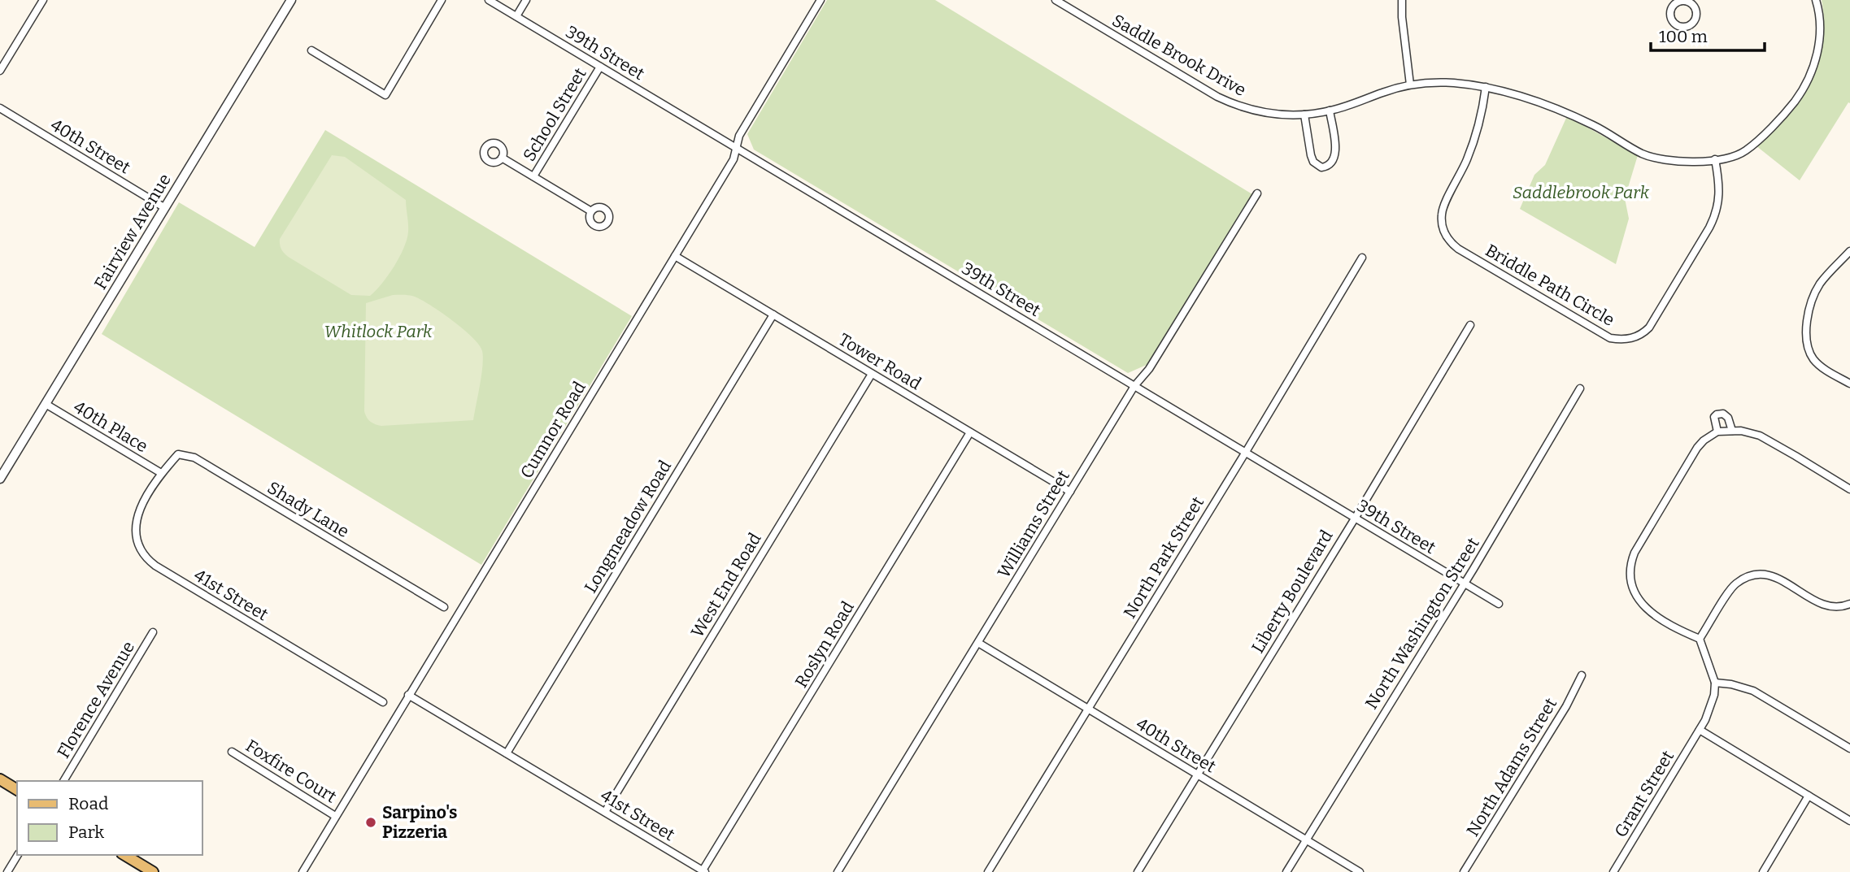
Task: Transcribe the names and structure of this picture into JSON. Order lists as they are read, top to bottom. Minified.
{"streets":{"street":["39th Street","Saddle Brook Drive","School Street","40th Street","Fairview Avenue","Briddle Path Circle","Tower Road","40th Place","Cumnor Road","Shady Lane","Williams Street","Longmeadow Road","North Park Street","West End Road","Liberty Boulevard","41st Street","North Washington Street","Roslyn Road","Florence Avenue","North Adams Street","Foxfire Court","Grant Street"]},"crossings":[["39th Street","School Street"],["39th Street","Cumnor Road"],["39th Street","Williams Street"],["39th Street","North Park Street"],["39th Street","Liberty Boulevard"],["39th Street","North Washington Street"],["Saddle Brook Drive","Briddle Path Circle"],["40th Street","Fairview Avenue"],["40th Street","Williams Street"],["40th Street","North Park Street"],["40th Street","Liberty Boulevard"],["40th Street","North Washington Street"],["Fairview Avenue","40th Place"],["Tower Road","Cumnor Road"],["Tower Road","Williams Street"],["Tower Road","Longmeadow Road"],["Tower Road","West End Road"],["Tower Road","Roslyn Road"],["40th Place","Shady Lane"],["40th Place","41st Street"],["Cumnor Road","41st Street"],["Cumnor Road","Foxfire Court"],["Shady Lane","41st Street"],["Longmeadow Road","41st Street"],["West End Road","41st Street"],["41st Street","Roslyn Road"]],"parks":["Saddlebrook Park","Whitlock Park"],"places":["Sarpino's Pizzeria"],"legend":["Road","Park"],"scale_bar":"100 m"}
